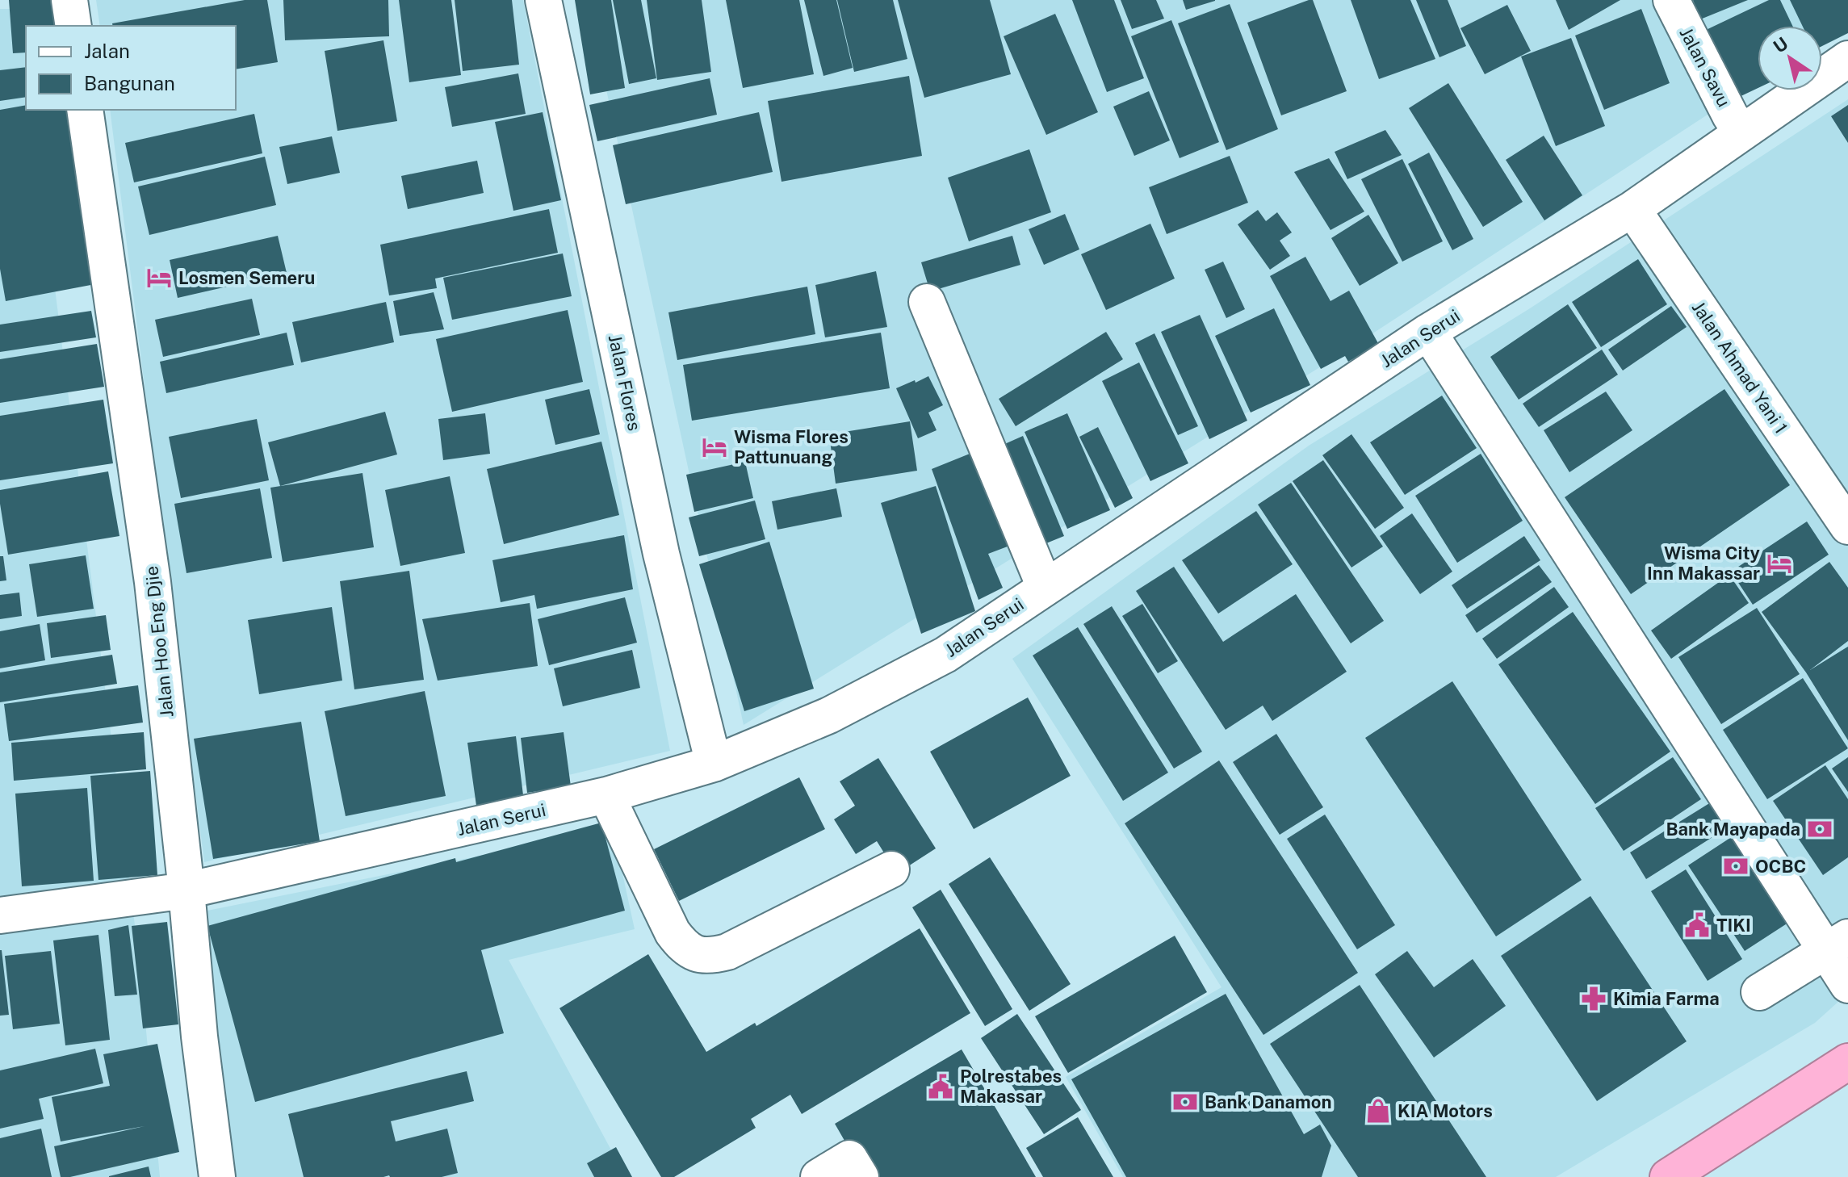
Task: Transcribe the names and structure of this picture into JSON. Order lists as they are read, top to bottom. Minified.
{"streets":{"street":["Jalan Savu","Jalan Serui","Jalan Ahmad Yani 1","Jalan Flores","Jalan Hoo Eng Djie"]},"crossings":[["Jalan Savu","Jalan Serui"],["Jalan Serui","Jalan Ahmad Yani 1"],["Jalan Serui","Jalan Flores"],["Jalan Serui","Jalan Hoo Eng Djie"]],"places":{"hotel":["Losmen Semeru","Wisma Flores Pattunuang","Wisma City Inn Makassar"],"bank":["Bank Mayapada","OCBC","Bank Danamon"],"public building":["TIKI","Polrestabes Makassar"],"pharmacy":["Kimia Farma"],"shop":["KIA Motors"]},"legend":["Jalan","Bangunan"],"north":"top left"}
